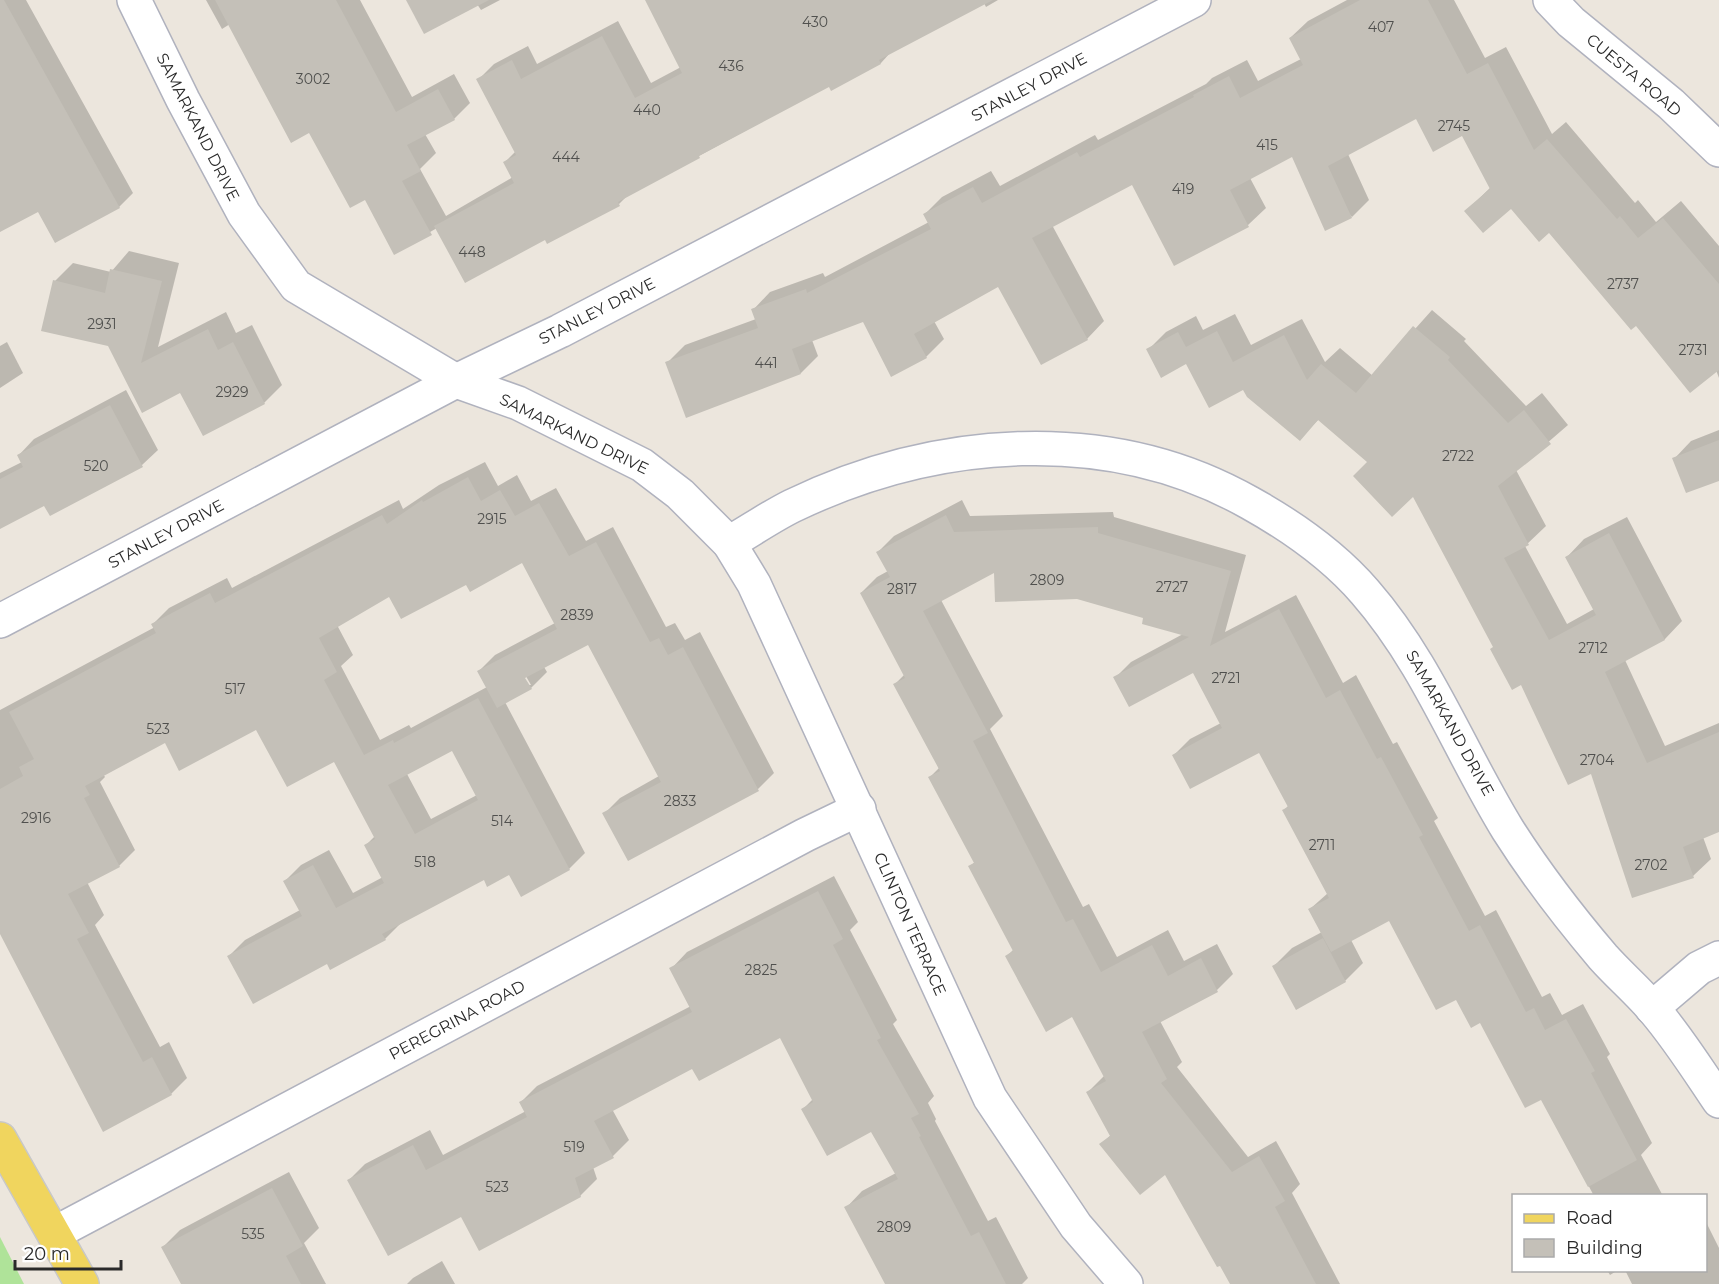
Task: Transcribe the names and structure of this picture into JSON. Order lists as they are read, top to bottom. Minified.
{"streets":{"street":["CUESTA ROAD","STANLEY DRIVE","SAMARKAND DRIVE","CLINTON TERRACE","PEREGRINA ROAD"]},"crossings":[["STANLEY DRIVE","SAMARKAND DRIVE"],["SAMARKAND DRIVE","CLINTON TERRACE"],["CLINTON TERRACE","PEREGRINA ROAD"]],"house_numbers":["430","407","436","3002","440","2745","415","444","419","448","2737","2931","2731","441","2929","2722","520","2915","2809","2727","2817","2839","2712","2721","517","523","2704","2833","2916","514","2711","518","2702","2825","519","523","2809","535"],"legend":["Road","Building"],"scale_bar":"20 m"}
